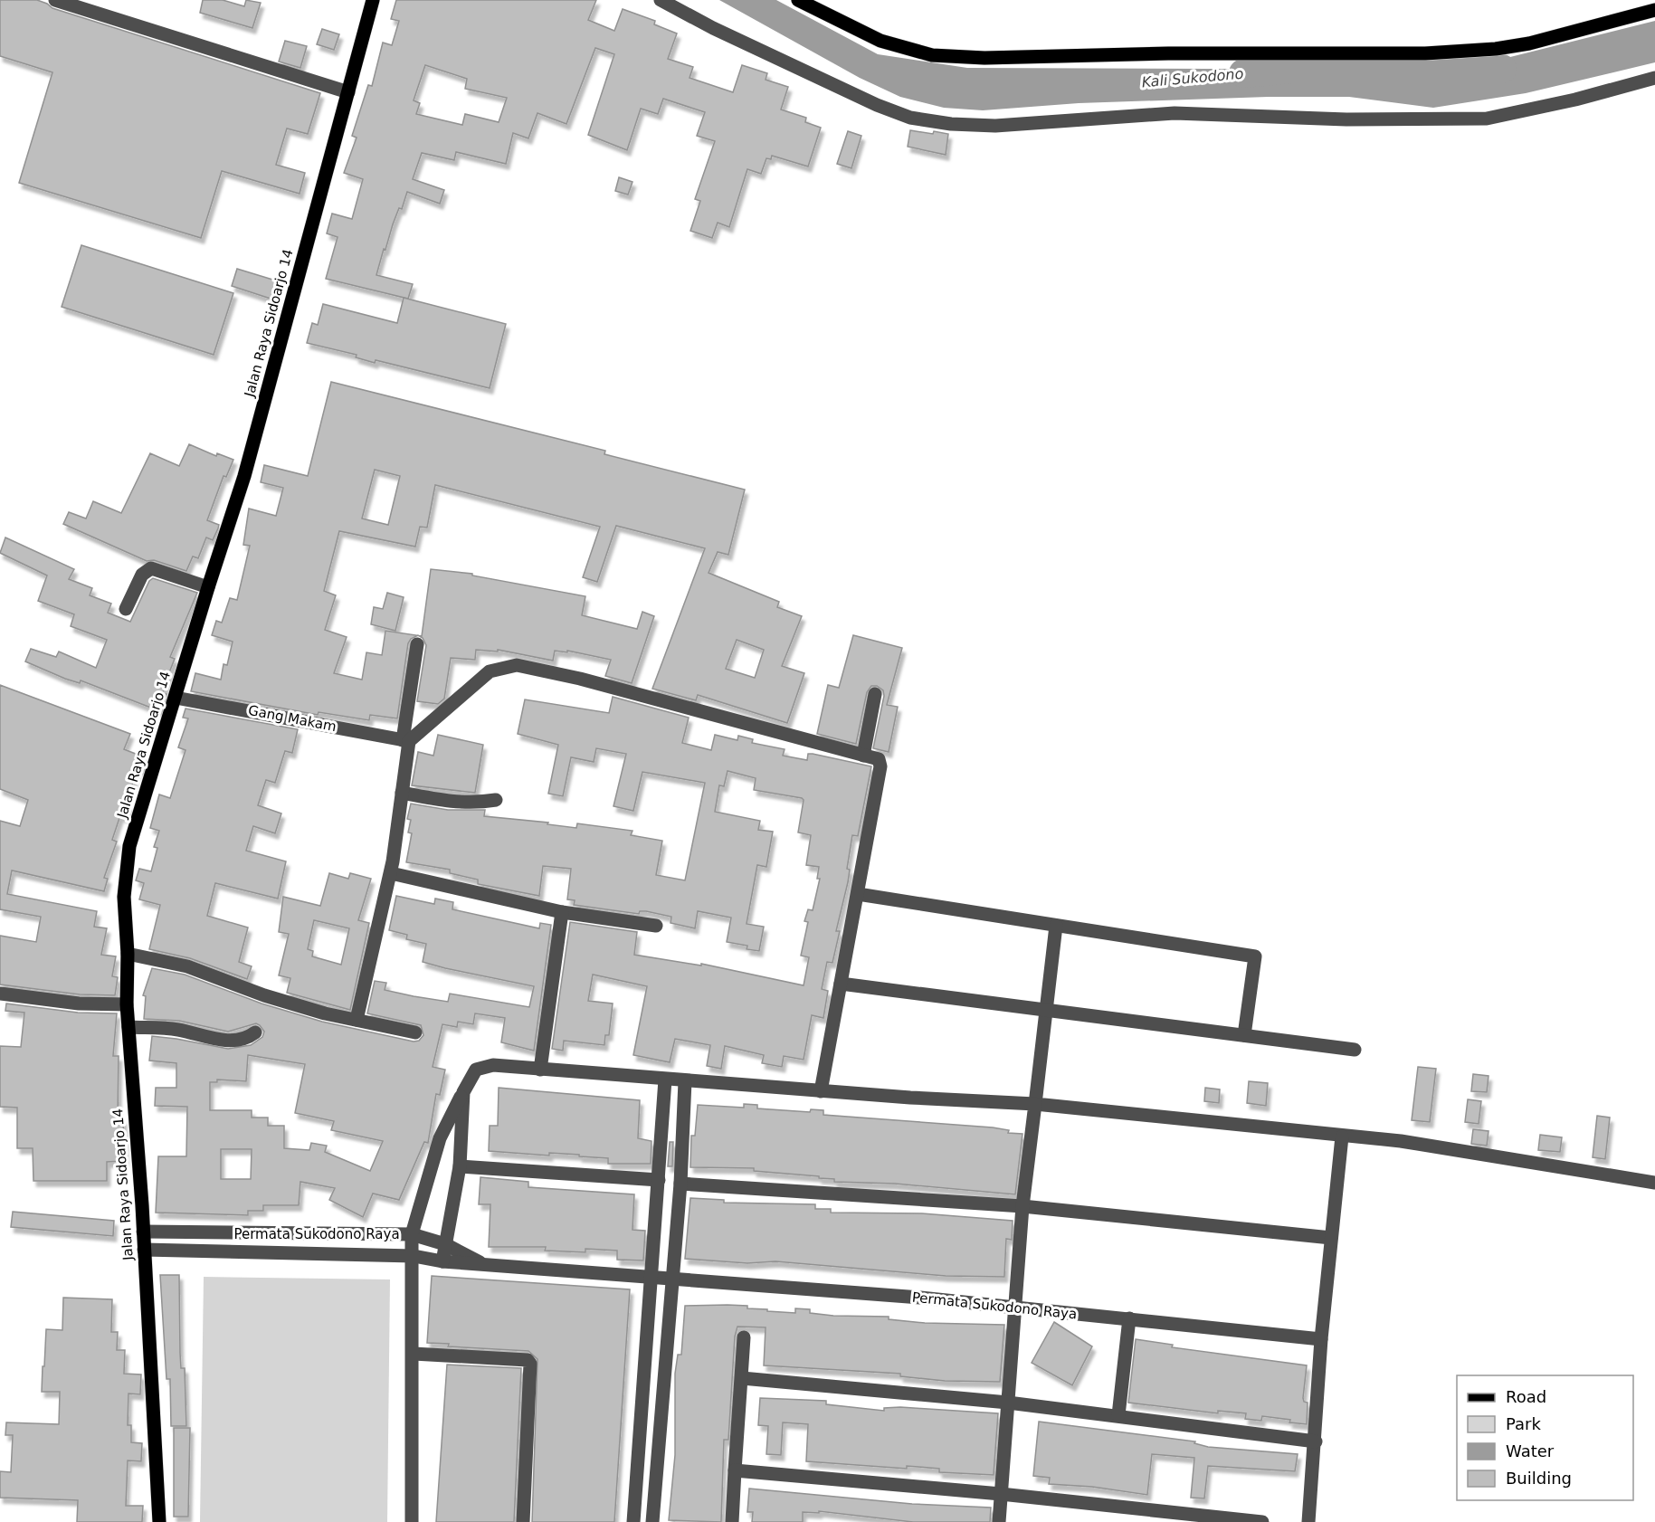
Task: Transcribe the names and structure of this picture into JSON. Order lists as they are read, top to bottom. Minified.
{"streets":{"main road":["Jalan Raya Sidoarjo 14"],"street":["Gang Makam","Permata Sukodono Raya"]},"crossings":[["Jalan Raya Sidoarjo 14","Gang Makam"],["Jalan Raya Sidoarjo 14","Permata Sukodono Raya"]],"water":["Kali Sukodono"],"legend":["Road","Park","Water","Building"]}
